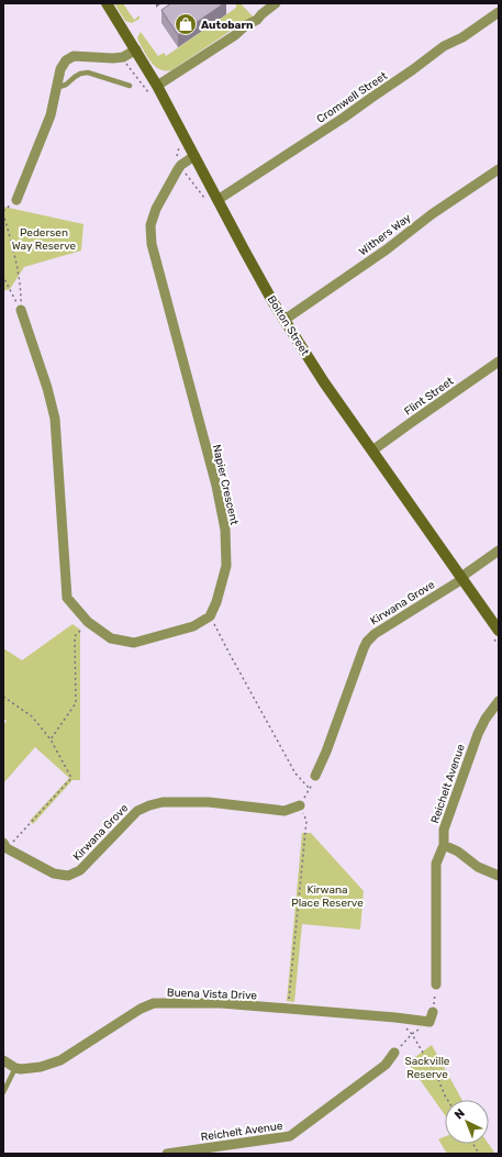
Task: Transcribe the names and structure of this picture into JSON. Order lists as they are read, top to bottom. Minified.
{"streets":{"main road":["Bolton Street"],"street":["Cromwell Street","Withers Way","Flint Street","Napier Crescent","Kirwana Grove","Reichelt Avenue","Buena Vista Drive"]},"crossings":[["Cromwell Street","Bolton Street"],["Withers Way","Bolton Street"],["Bolton Street","Flint Street"],["Bolton Street","Napier Crescent"],["Bolton Street","Kirwana Grove"]],"parks":["Pedersen Way Reserve","Kirwana Place Reserve","Sackville Reserve"],"places":{"shop":["Autobarn"]},"north":"top left"}
